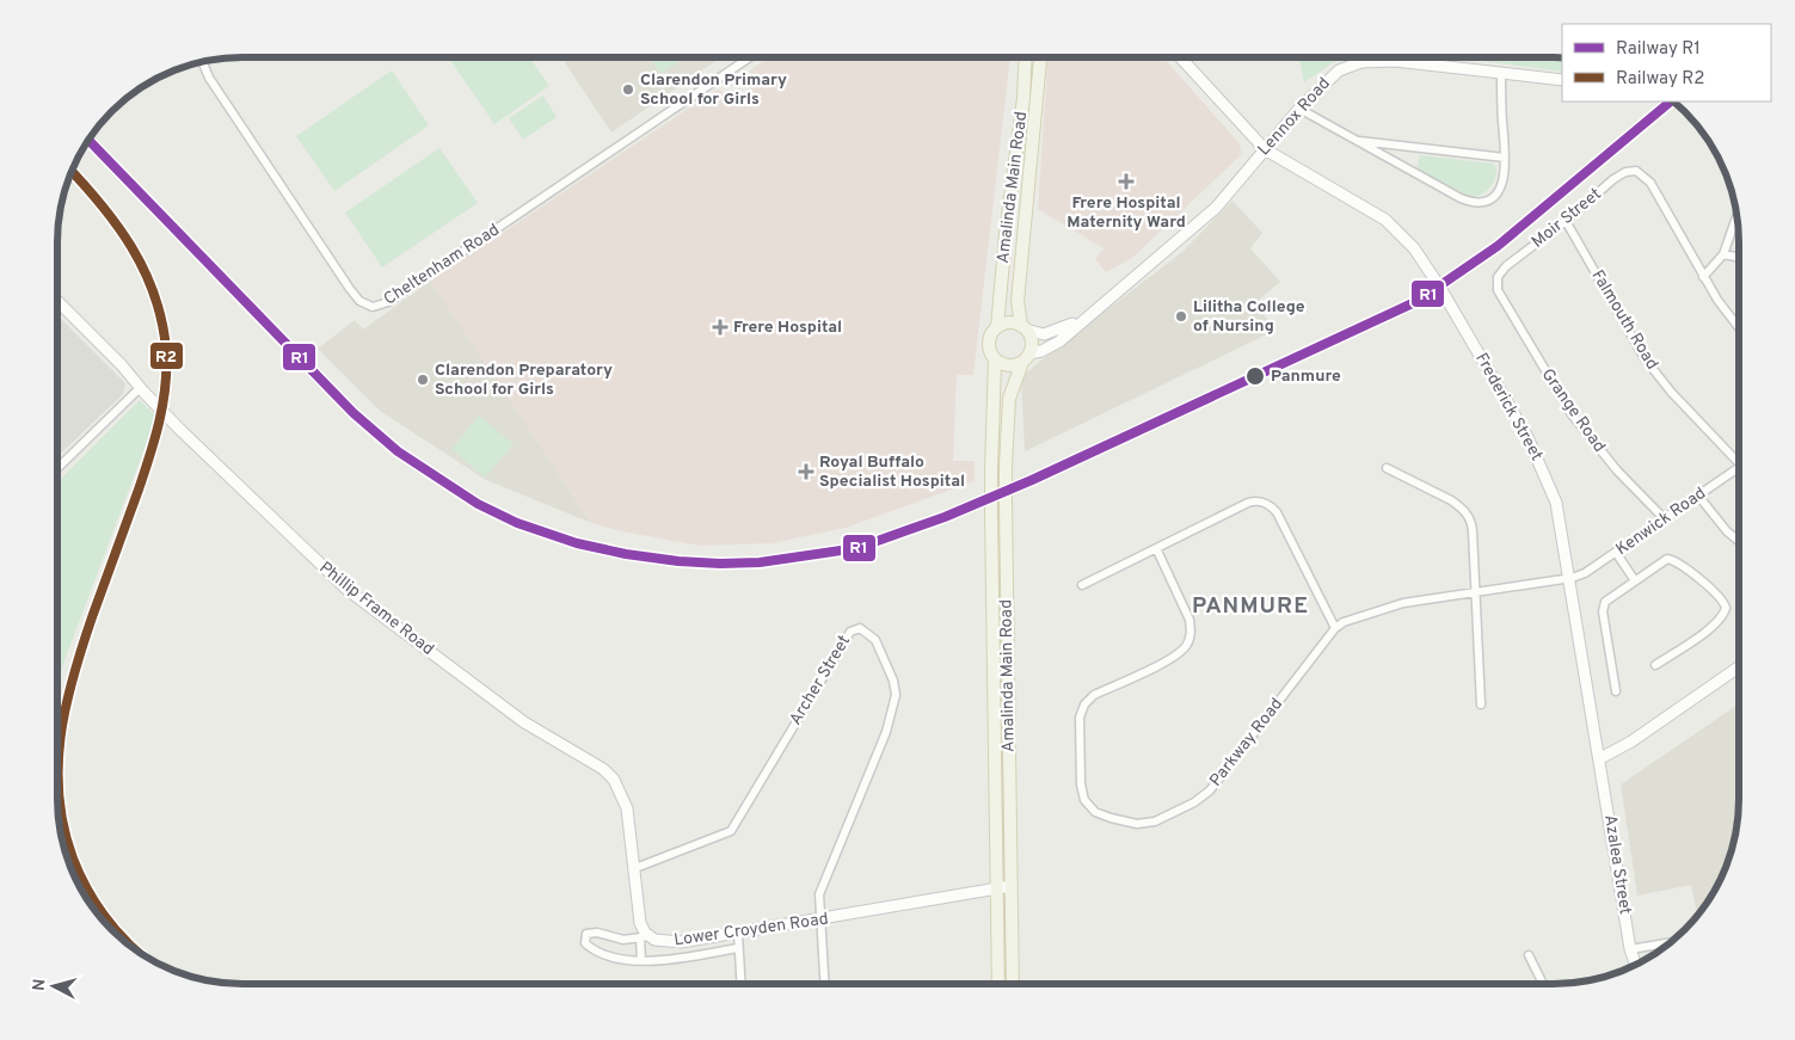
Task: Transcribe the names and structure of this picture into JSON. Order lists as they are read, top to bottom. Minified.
{"streets":{"main road":["Amalinda Main Road"],"street":["Lennox Road","Moir Street","Cheltenham Road","Falmouth Road","Frederick Street","Grange Road","Kenwick Road","Phillip Frame Road","Archer Street","Parkway Road","Azalea Street","Lower Croyden Road"]},"crossings":[["Lennox Road","Amalinda Main Road"],["Lennox Road","Frederick Street"],["Amalinda Main Road","Lower Croyden Road"],["Moir Street","Falmouth Road"],["Moir Street","Grange Road"],["Frederick Street","Kenwick Road"],["Frederick Street","Parkway Road"],["Frederick Street","Azalea Street"],["Grange Road","Kenwick Road"],["Kenwick Road","Parkway Road"],["Phillip Frame Road","Archer Street"],["Phillip Frame Road","Lower Croyden Road"],["Archer Street","Lower Croyden Road"]],"districts":["PANMURE"],"places":{"other":["Clarendon Primary School for Girls","Lilitha College of Nursing","Panmure","Clarendon Preparatory School for Girls"],"health":["Frere Hospital Maternity Ward","Frere Hospital","Royal Buffalo Specialist Hospital"]},"lines":["rail line R1","rail line R2"],"legend":["Railway R1","Railway R2"],"north":"left"}
